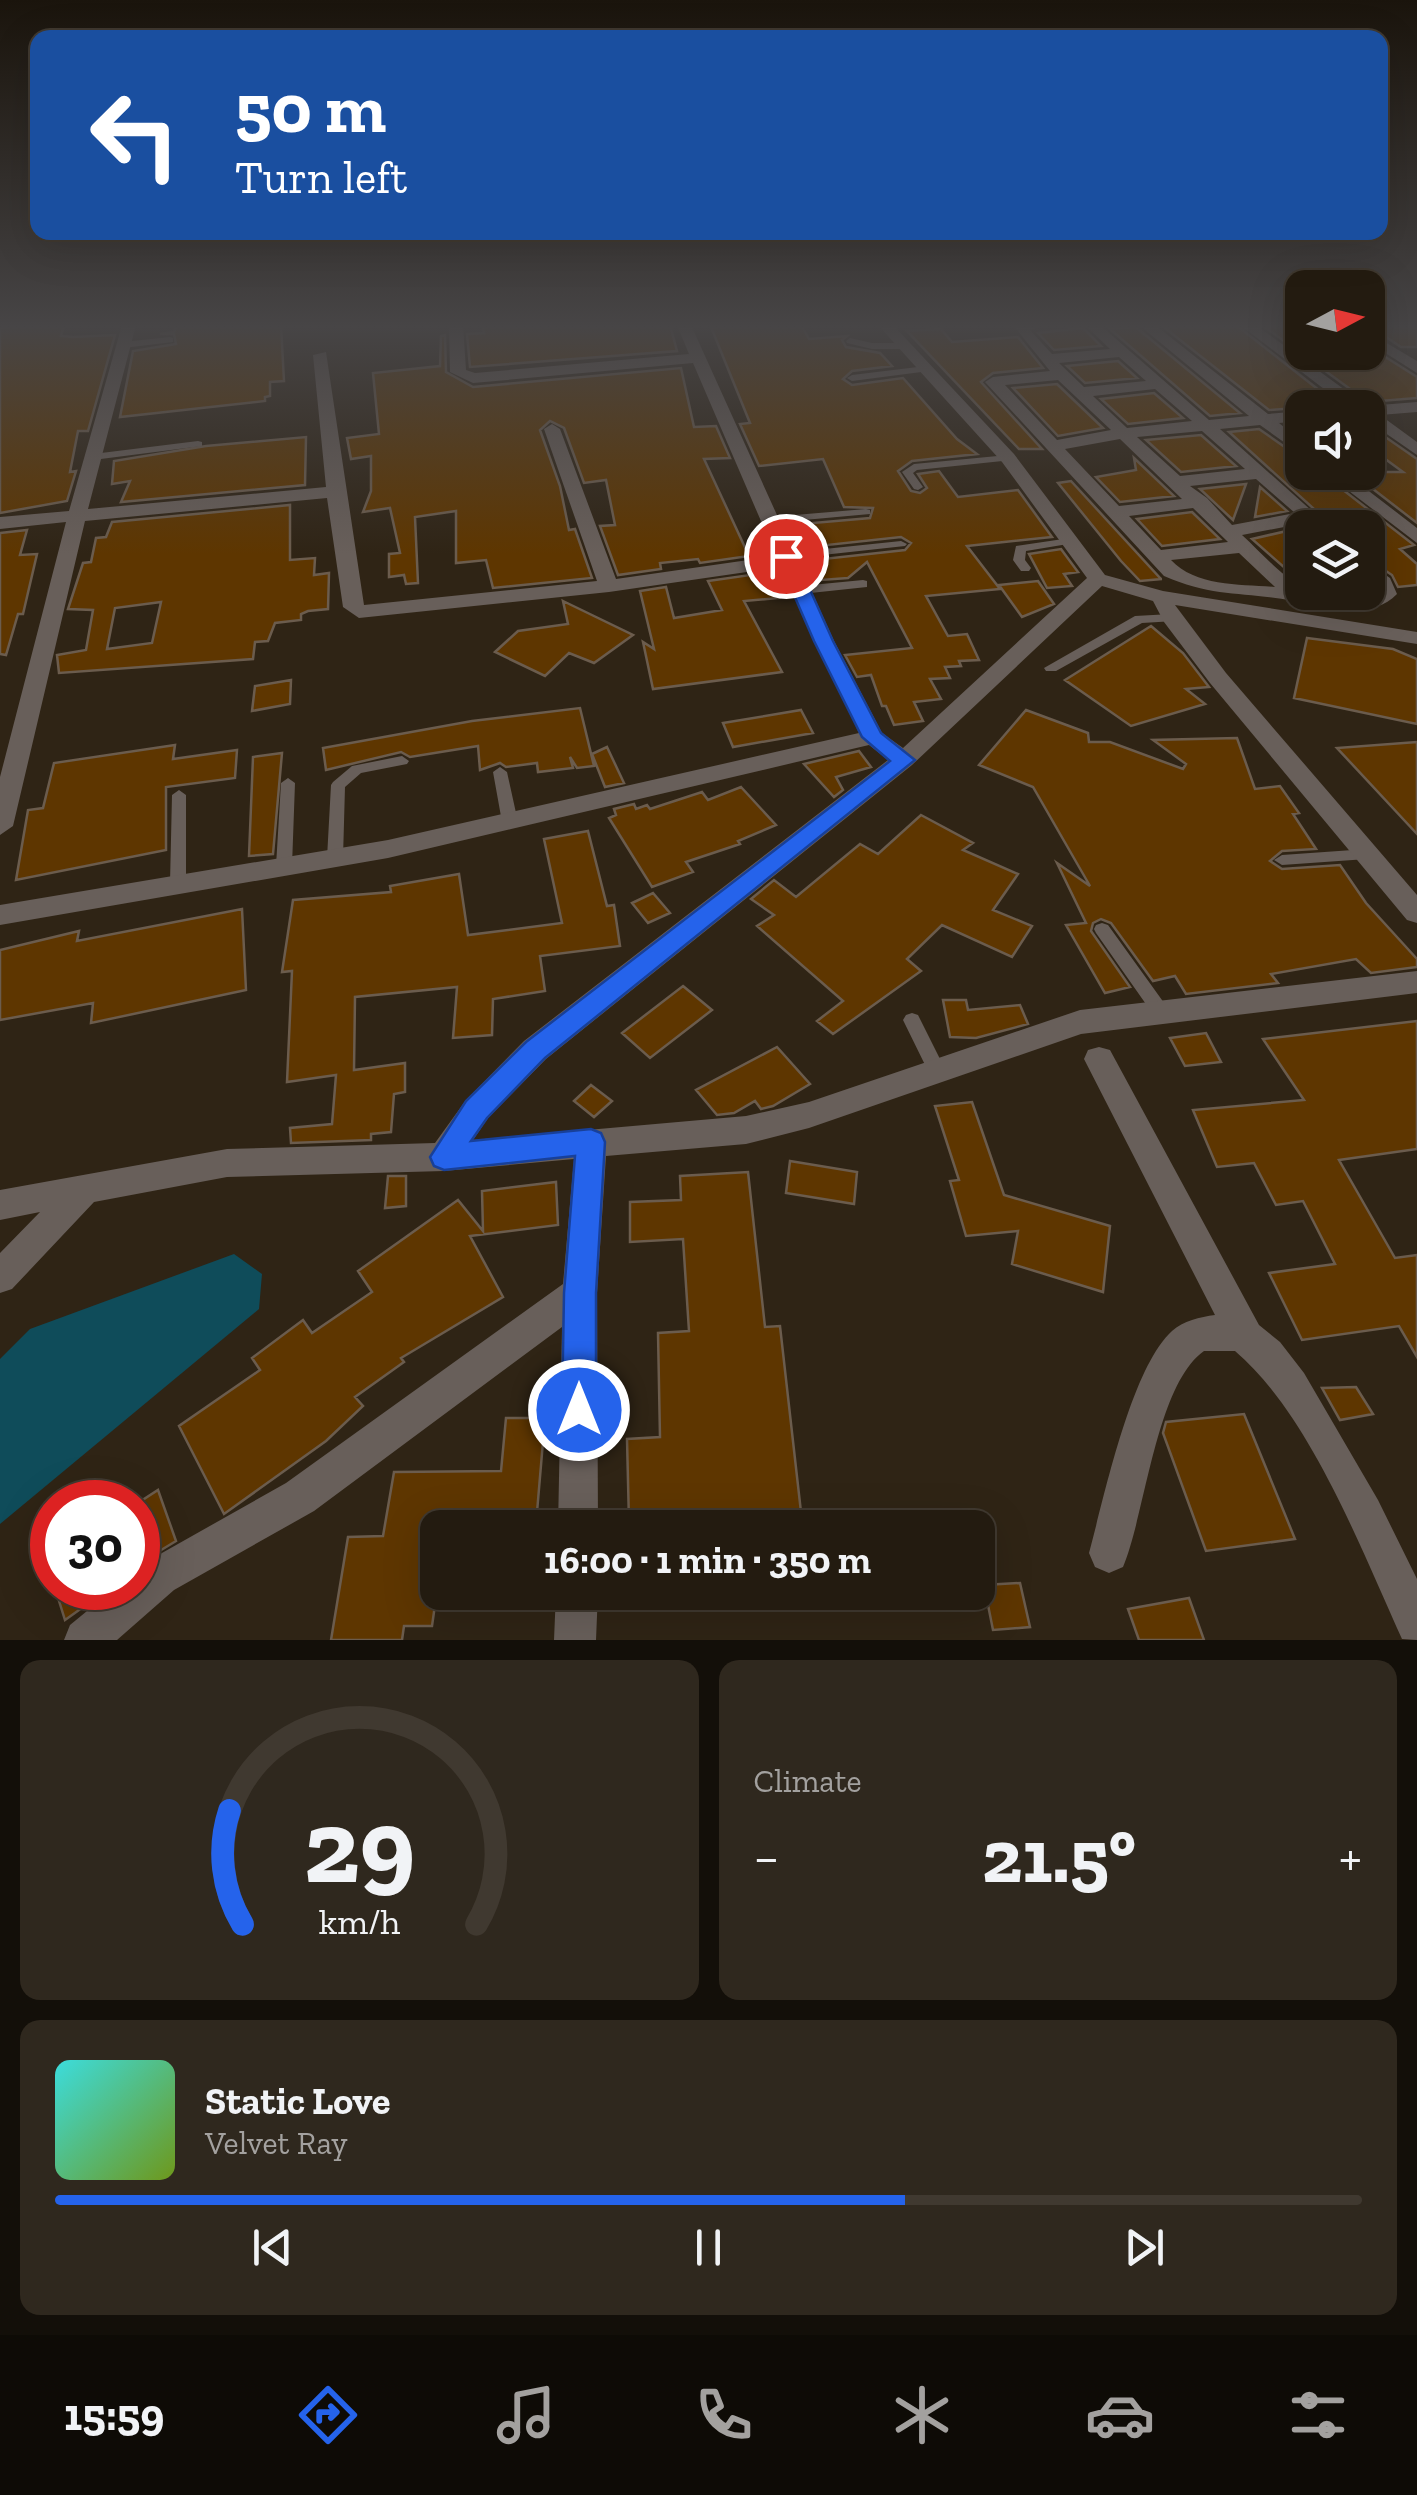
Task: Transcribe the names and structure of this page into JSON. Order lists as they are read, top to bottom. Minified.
{"north":"right","page":{"turn":["50 m","Turn left"],"limit":"30","trip":"16:00 · 1 min · 350 m","tile":"Climate","heat":["−","21.5°","+"],"song":["Static Love","Velvet Ray"],"tabs":"15:59","gauge":["29","km/h"]}}
